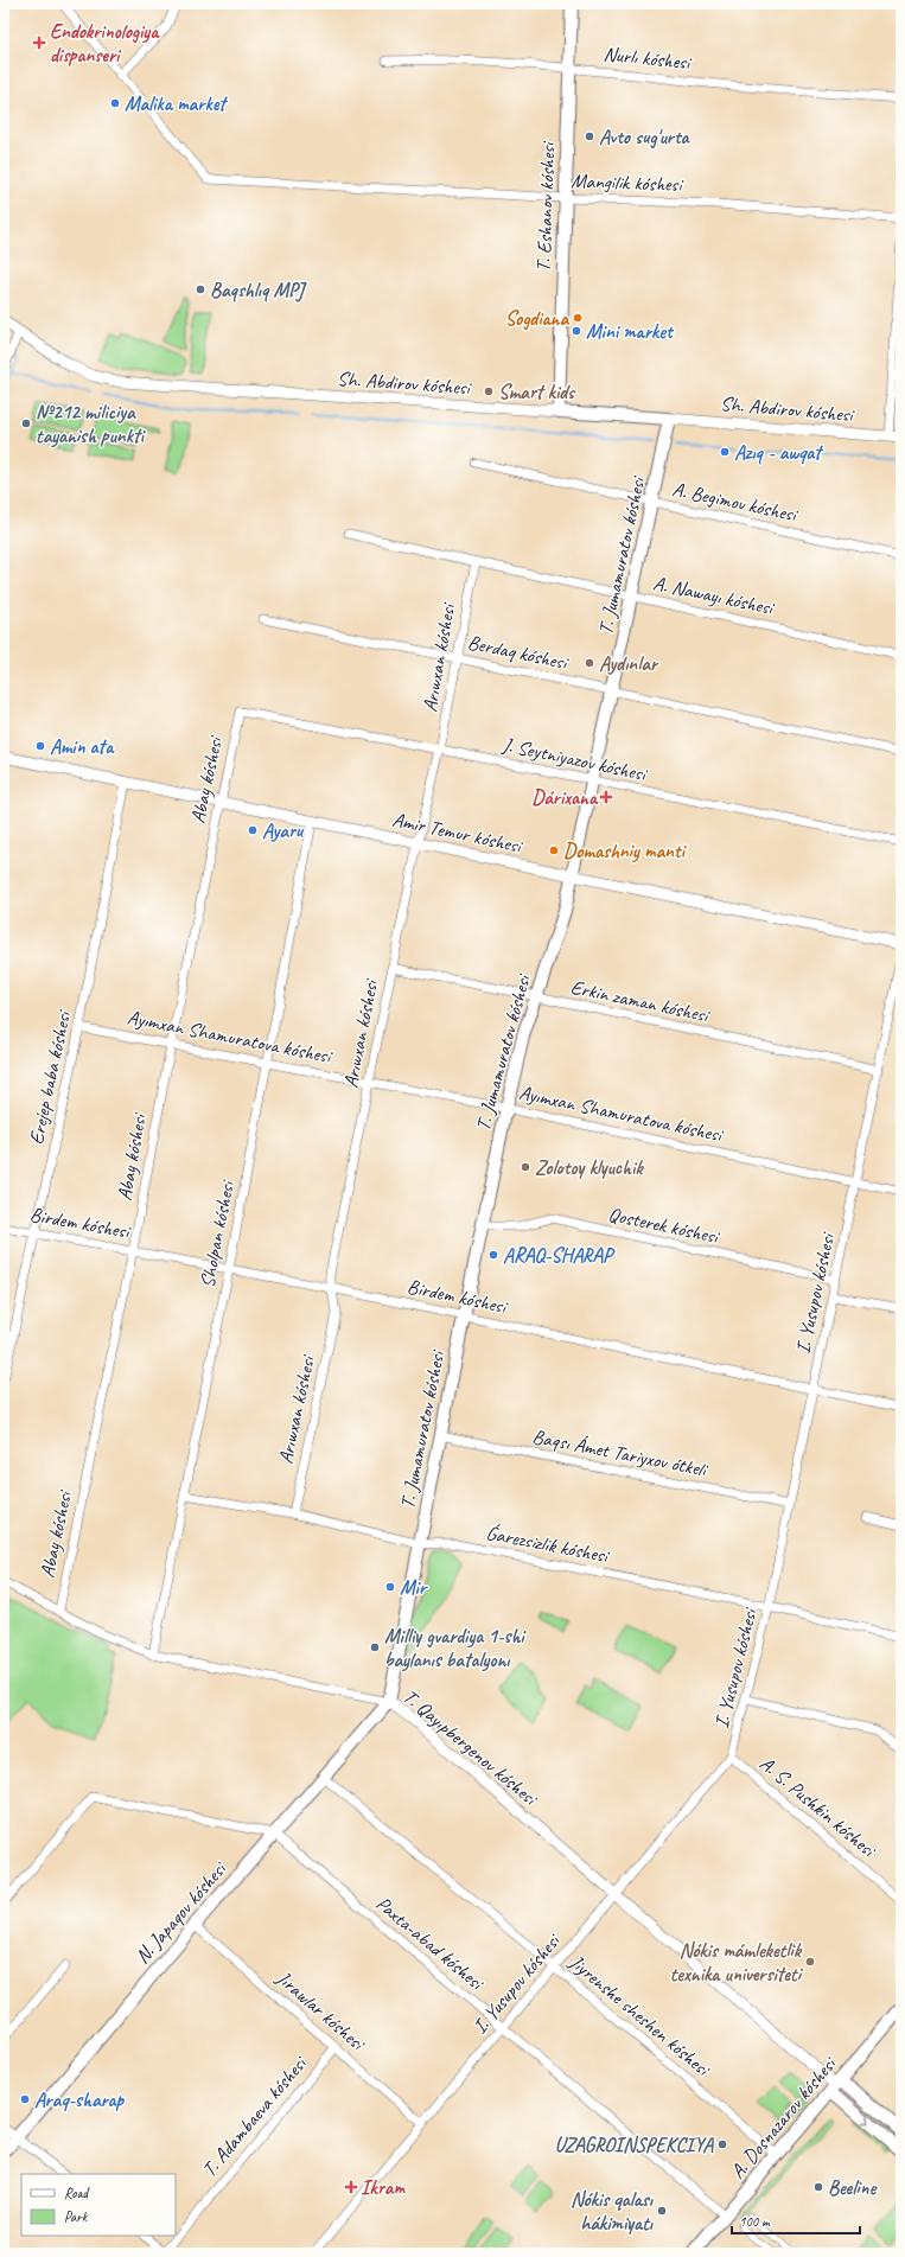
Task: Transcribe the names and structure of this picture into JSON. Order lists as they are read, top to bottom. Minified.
{"streets":{"main road":["T. Eshanov kóshesi","Sh. Abdirov kóshesi","T. Jumamuratov kóshesi","T. Qayıpbergenov kóshesi","N. Japaqov kóshesi","A. Dosnazarov kóshesi"],"street":["Nurlı kóshesi","Mangilik kóshesi","A. Begimov kóshesi","A. Nawayı kóshesi","Berdaq kóshesi","Arıwxan kóshesi","J. Seytniyazov kóshesi","Abay kóshesi","Amir Temur kóshesi","Erkin zaman kóshesi","Ayımxan Shamuratova kóshesi","Erejep baba kóshesi","Birdem kóshesi","Qosterek kóshesi","Sholpan kóshesi","I. Yusupov kóshesi","Baqsı Ámet Tariyxov ótkeli","Ǵarezsizlik kóshesi","A. S. Pushkin kóshesi","Paxta-abad kóshesi","Jırawlar kóshesi","Jiyrenshe sheshen kóshesi","T. Adambaeva kóshesi"]},"crossings":[["Nurlı kóshesi","T. Eshanov kóshesi"],["Mangilik kóshesi","T. Eshanov kóshesi"],["T. Eshanov kóshesi","Sh. Abdirov kóshesi"],["Sh. Abdirov kóshesi","T. Jumamuratov kóshesi"],["A. Begimov kóshesi","T. Jumamuratov kóshesi"],["T. Jumamuratov kóshesi","A. Nawayı kóshesi"],["T. Jumamuratov kóshesi","Berdaq kóshesi"],["T. Jumamuratov kóshesi","J. Seytniyazov kóshesi"],["T. Jumamuratov kóshesi","Amir Temur kóshesi"],["T. Jumamuratov kóshesi","Erkin zaman kóshesi"],["T. Jumamuratov kóshesi","Ayımxan Shamuratova kóshesi"],["T. Jumamuratov kóshesi","Birdem kóshesi"],["T. Jumamuratov kóshesi","Qosterek kóshesi"],["T. Jumamuratov kóshesi","Baqsı Ámet Tariyxov ótkeli"],["T. Jumamuratov kóshesi","Ǵarezsizlik kóshesi"],["T. Jumamuratov kóshesi","T. Qayıpbergenov kóshesi"],["T. Jumamuratov kóshesi","N. Japaqov kóshesi"],["A. Nawayı kóshesi","Arıwxan kóshesi"],["Berdaq kóshesi","Arıwxan kóshesi"],["Arıwxan kóshesi","J. Seytniyazov kóshesi"],["Arıwxan kóshesi","Amir Temur kóshesi"],["Arıwxan kóshesi","Erkin zaman kóshesi"],["Arıwxan kóshesi","Ayımxan Shamuratova kóshesi"],["Arıwxan kóshesi","Birdem kóshesi"],["Arıwxan kóshesi","Ǵarezsizlik kóshesi"],["J. Seytniyazov kóshesi","Abay kóshesi"],["Abay kóshesi","Amir Temur kóshesi"],["Abay kóshesi","Ayımxan Shamuratova kóshesi"],["Abay kóshesi","Birdem kóshesi"],["Abay kóshesi","T. Qayıpbergenov kóshesi"],["Amir Temur kóshesi","Erejep baba kóshesi"],["Amir Temur kóshesi","Sholpan kóshesi"],["Erkin zaman kóshesi","I. Yusupov kóshesi"],["Ayımxan Shamuratova kóshesi","Erejep baba kóshesi"],["Ayımxan Shamuratova kóshesi","Sholpan kóshesi"],["Ayımxan Shamuratova kóshesi","I. Yusupov kóshesi"],["Erejep baba kóshesi","Birdem kóshesi"],["Birdem kóshesi","Sholpan kóshesi"],["Birdem kóshesi","I. Yusupov kóshesi"],["Qosterek kóshesi","I. Yusupov kóshesi"],["Sholpan kóshesi","Ǵarezsizlik kóshesi"],["Sholpan kóshesi","T. Qayıpbergenov kóshesi"],["I. Yusupov kóshesi","Baqsı Ámet Tariyxov ótkeli"],["I. Yusupov kóshesi","Ǵarezsizlik kóshesi"],["I. Yusupov kóshesi","T. Qayıpbergenov kóshesi"],["I. Yusupov kóshesi","A. S. Pushkin kóshesi"],["I. Yusupov kóshesi","Paxta-abad kóshesi"],["I. Yusupov kóshesi","Jırawlar kóshesi"],["I. Yusupov kóshesi","Jiyrenshe sheshen kóshesi"],["T. Qayıpbergenov kóshesi","N. Japaqov kóshesi"],["T. Qayıpbergenov kóshesi","A. Dosnazarov kóshesi"],["N. Japaqov kóshesi","Paxta-abad kóshesi"],["N. Japaqov kóshesi","Jırawlar kóshesi"],["N. Japaqov kóshesi","Jiyrenshe sheshen kóshesi"],["Paxta-abad kóshesi","A. Dosnazarov kóshesi"],["Jırawlar kóshesi","T. Adambaeva kóshesi"],["Jiyrenshe sheshen kóshesi","A. Dosnazarov kóshesi"]],"places":{"health":["Endokrinologiya dispanseri","Dárixana","Ikram"],"other":["Malika market","Avto sug'urta","Baqshlıq MPJ","Sogdiana","Mini market","Smart kids","№212 miliciya tayanish punkti","Azıq - awqat","Aydınlar","Amin ata","Ayaru","Domashniy manti","Zolotoy klyuchik","ARAQ-SHARAP","Mir","Milliy gvardiya 1-shi baylanıs batalyonı","Nókis mámleketlik texnika universiteti","Araq-sharap","UZAGROINSPEKCIYA","Beeline","Nókis qalası hákimiyatı"]},"legend":["Road","Park"],"scale_bar":"100 m"}
